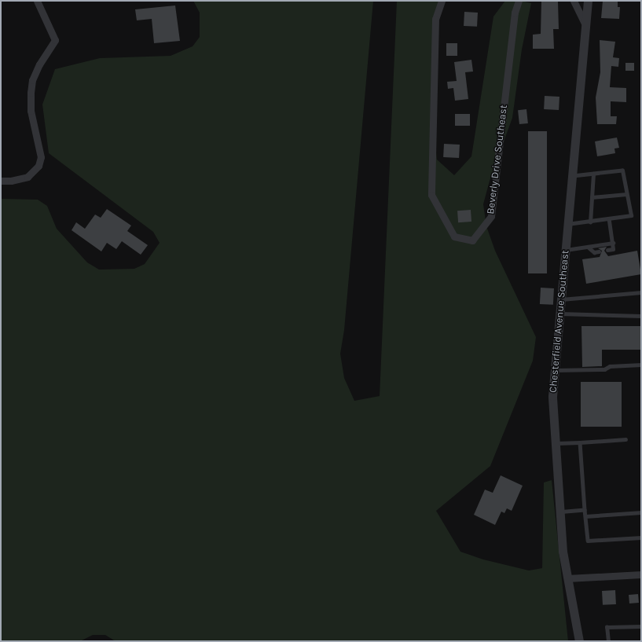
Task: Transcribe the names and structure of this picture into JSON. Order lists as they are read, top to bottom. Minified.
{"streets":{"street":["Beverly Drive Southeast","Chesterfield Avenue Southeast"]}}
